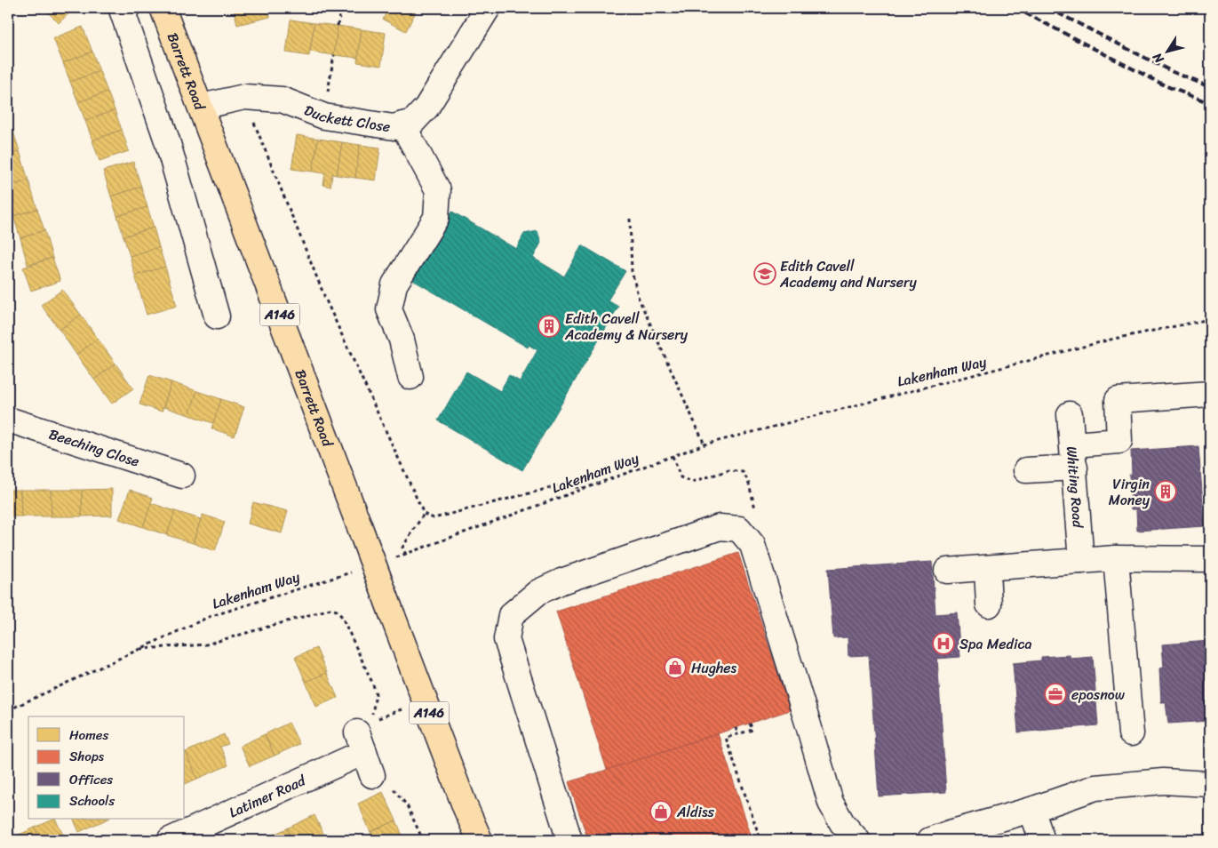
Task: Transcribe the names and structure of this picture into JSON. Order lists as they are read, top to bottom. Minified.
{"streets":{"highway":["Barrett Road","A146"],"street":["Duckett Close","Beeching Close","Whiting Road","Latimer Road"],"path":["Lakenham Way"]},"crossings":[["Barrett Road","Duckett Close"]],"places":{"school or university":["Edith Cavell Academy and Nursery"],"building":["Edith Cavell Academy & Nursery","Virgin Money"],"hospital":["Spa Medica"],"shop":["Hughes","Aldiss"],"office":["eposnow"]},"legend":["Homes","Shops","Offices","Schools"],"north":"bottom left"}
